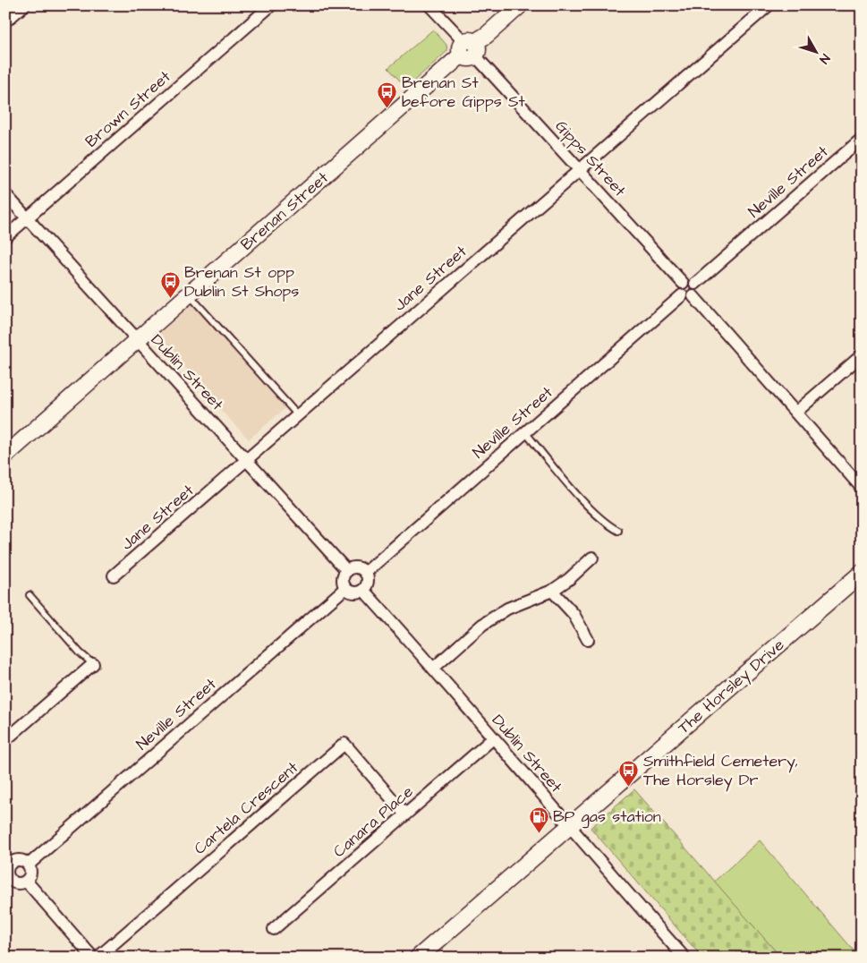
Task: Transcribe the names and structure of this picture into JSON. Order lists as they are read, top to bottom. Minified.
{"streets":{"street":["Brown Street","Gipps Street","Neville Street","Brenan Street","Jane Street","Dublin Street","The Horsley Drive","Cartela Crescent","Canara Place"]},"crossings":[["Brown Street","Dublin Street"],["Gipps Street","Neville Street"],["Gipps Street","Brenan Street"],["Gipps Street","Jane Street"],["Neville Street","Dublin Street"],["Brenan Street","Dublin Street"],["Jane Street","Dublin Street"],["Dublin Street","The Horsley Drive"],["Dublin Street","Canara Place"],["Cartela Crescent","Canara Place"]],"places":{"bus stop":["Brenan St before Gipps St","Brenan St opp Dublin St Shops","Smithfield Cemetery, The Horsley Dr"],"fuel station":["BP gas station"]},"north":"bottom right"}
